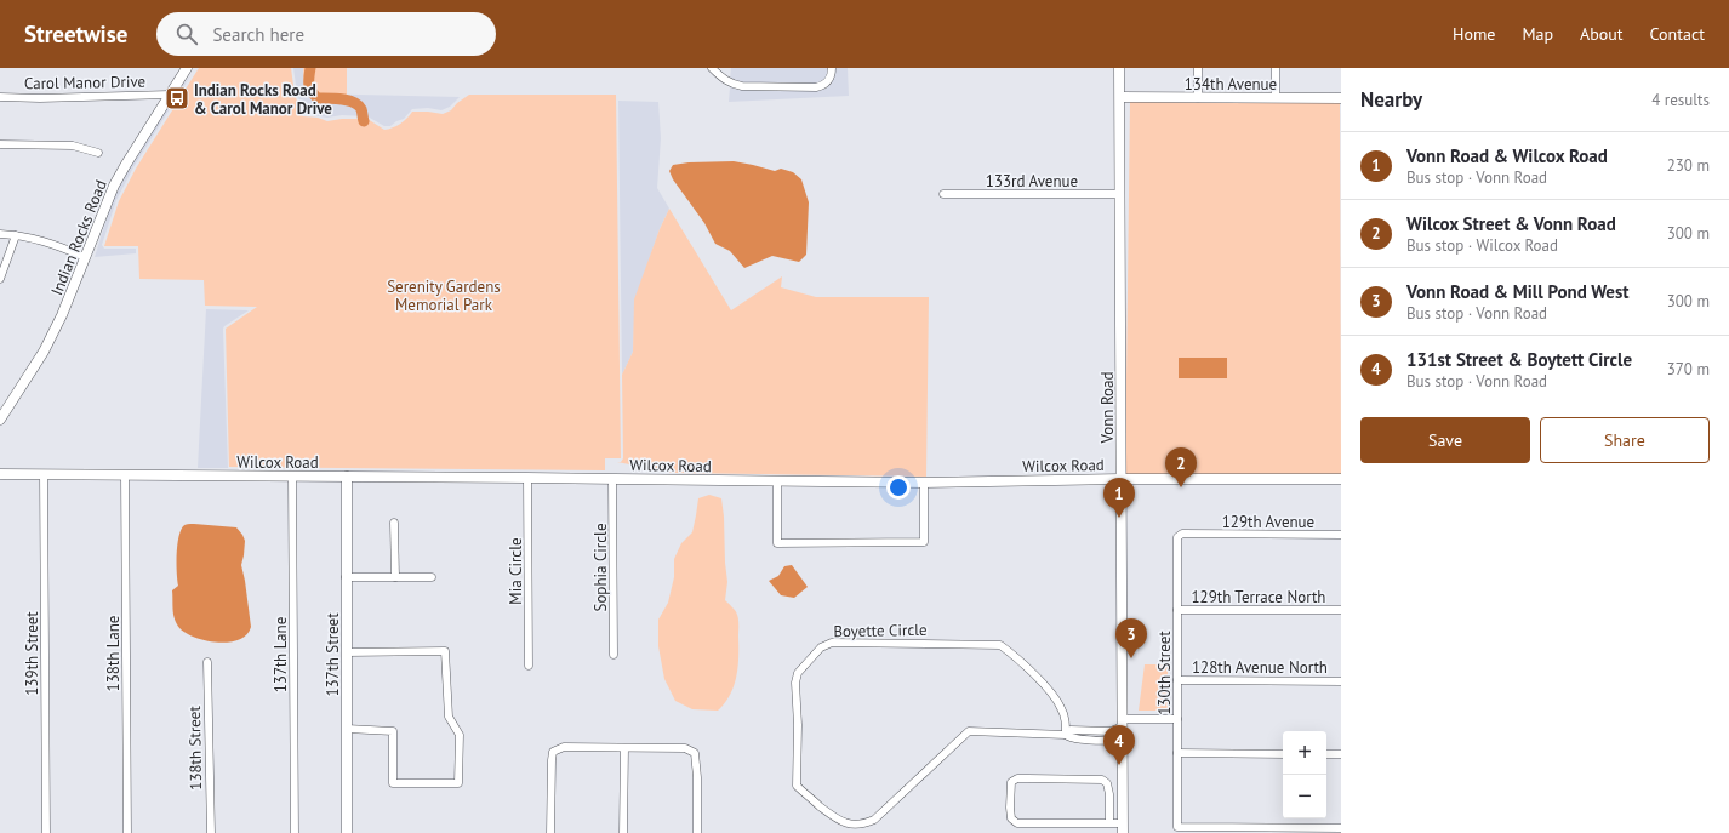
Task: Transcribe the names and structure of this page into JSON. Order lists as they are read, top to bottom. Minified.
{"streets":{"street":["Carol Manor Drive","134th Avenue","133rd Avenue","Indian Rocks Road","Vonn Road","Wilcox Road","129th Avenue","Sophia Circle","Mia Circle","129th Terrace North","Boyette Circle","139th Street","138th Lane","137th Lane","137th Street","128th Avenue North","130th Street","138th Street"]},"crossings":[["Carol Manor Drive","Indian Rocks Road"],["134th Avenue","Vonn Road"],["133rd Avenue","Vonn Road"],["Vonn Road","Wilcox Road"],["Vonn Road","Boyette Circle"],["Wilcox Road","Sophia Circle"],["Wilcox Road","Mia Circle"],["Wilcox Road","139th Street"],["Wilcox Road","138th Lane"],["Wilcox Road","137th Lane"],["Wilcox Road","137th Street"],["129th Avenue","130th Street"],["129th Terrace North","130th Street"],["Boyette Circle","130th Street"],["128th Avenue North","130th Street"]],"parks":["Serenity Gardens Memorial Park"],"places":{"bus stop":["Indian Rocks Road & Carol Manor Drive"]},"page":{"header":"Streetwise","search":"Search here","nav":["Home","Map","About","Contact"],"heading":["Nearby","4 results"],"list":[{"mark":"1","name":"Vonn Road & Wilcox Road","note":"Bus stop · Vonn Road","value":"230 m"},{"mark":"2","name":"Wilcox Street & Vonn Road","note":"Bus stop · Wilcox Road","value":"300 m"},{"mark":"3","name":"Vonn Road & Mill Pond West","note":"Bus stop · Vonn Road","value":"300 m"},{"mark":"4","name":"131st Street & Boytett Circle","note":"Bus stop · Vonn Road","value":"370 m"}],"buttons":["Save","Share"],"pins":["2","1","3","4"],"map_buttons":["+","−"]}}
